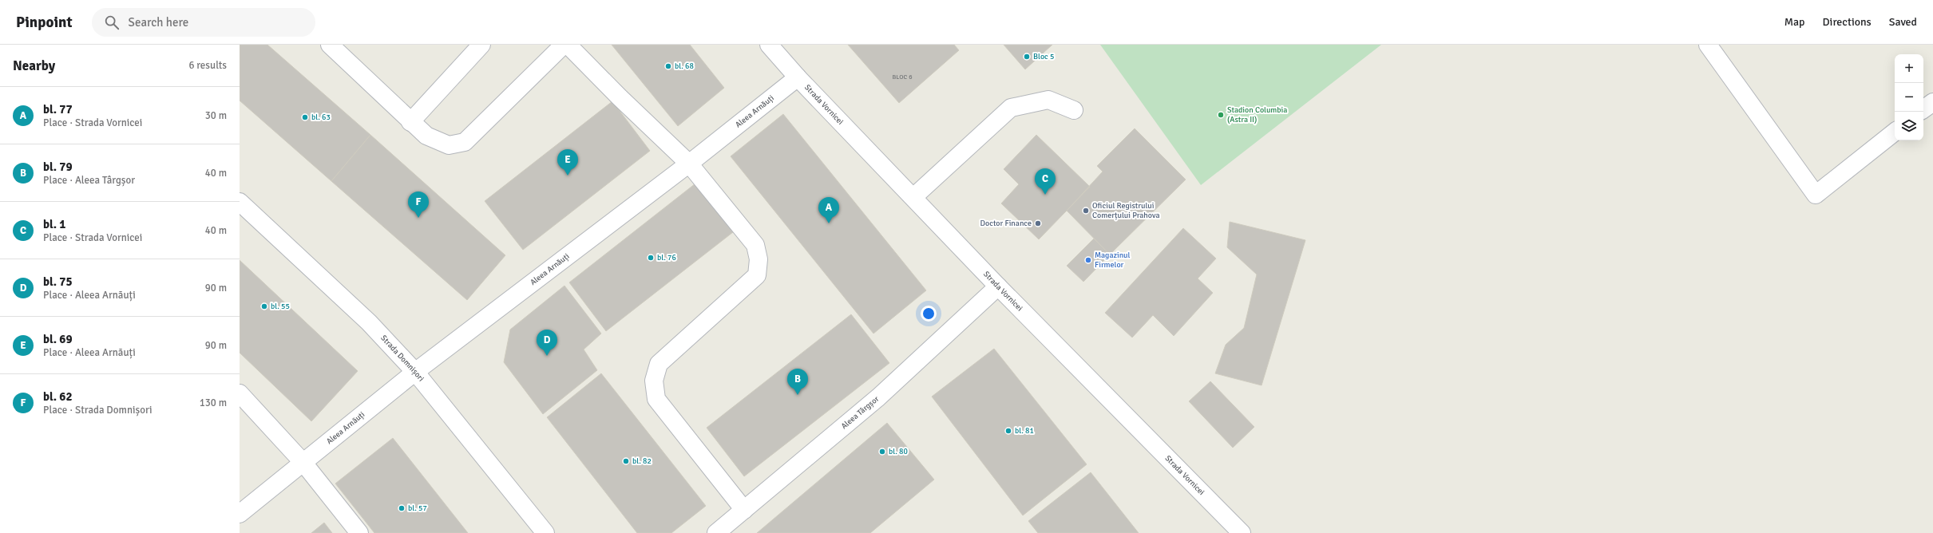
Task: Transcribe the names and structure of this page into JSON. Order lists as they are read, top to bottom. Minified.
{"streets":{"street":["Strada Vornicei","Aleea Arnăuți","Strada Domnișori","Aleea Târgșor"]},"crossings":[["Strada Vornicei","Aleea Arnăuți"],["Strada Vornicei","Aleea Târgșor"],["Aleea Arnăuți","Strada Domnișori"]],"places":["Bloc 5","bl. 68","Stadion Columbia (Astra II)","bl. 63","Oficiul Registrului Comerțului Prahova","Doctor Finance","bl. 76","Magazinul Firmelor","bl. 55","bl. 81","bl. 80","bl. 82","bl. 57"],"house_numbers":["BLOC 6"],"page":{"header":"Pinpoint","search":"Search here","nav":["Map","Directions","Saved"],"heading":["Nearby","6 results"],"map_buttons":["+","−"],"list":[{"mark":"A","name":"bl. 77","note":"Place · Strada Vornicei","value":"30 m"},{"mark":"B","name":"bl. 79","note":"Place · Aleea Târgșor","value":"40 m"},{"mark":"C","name":"bl. 1","note":"Place · Strada Vornicei","value":"40 m"},{"mark":"D","name":"bl. 75","note":"Place · Aleea Arnăuți","value":"90 m"},{"mark":"E","name":"bl. 69","note":"Place · Aleea Arnăuți","value":"90 m"},{"mark":"F","name":"bl. 62","note":"Place · Strada Domnișori","value":"130 m"}],"pins":["E","C","F","A","D","B"]}}
